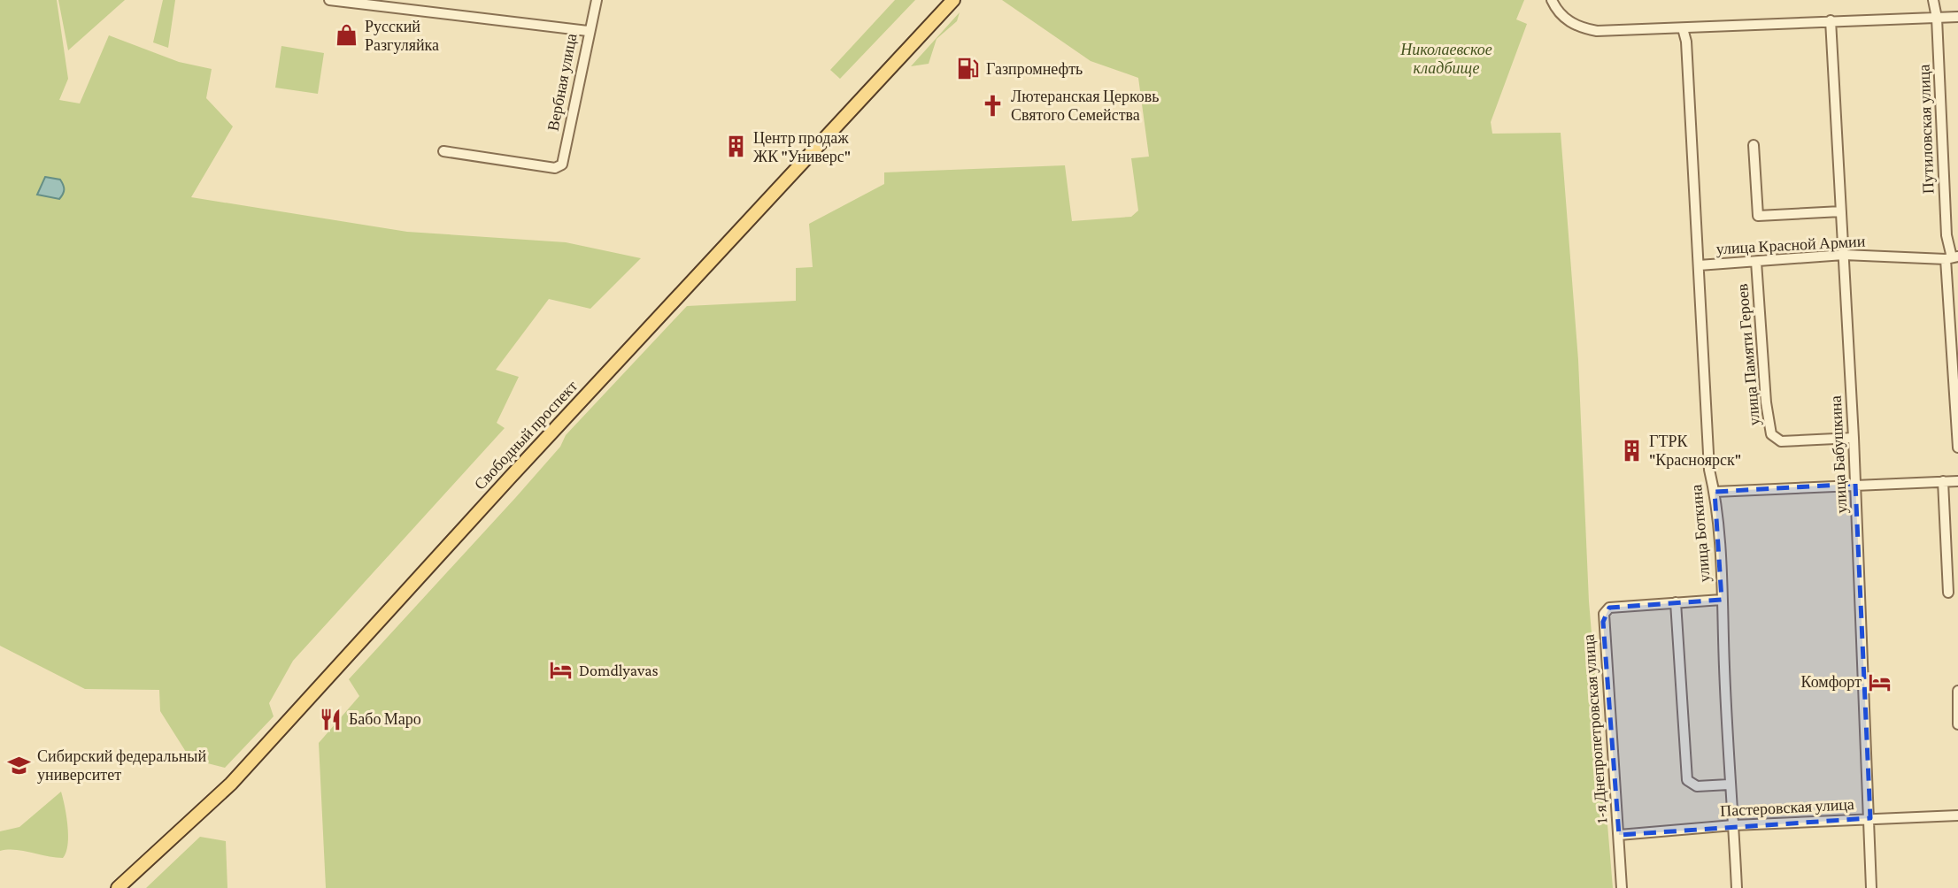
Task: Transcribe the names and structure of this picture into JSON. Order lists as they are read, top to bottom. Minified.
{"streets":{"main road":["Свободный проспект"],"street":["Вербная улица","Путиловская улица","улица Красной Армии","улица Памяти Героев","улица Бабушкина","улица Боткина","1-я Днепропетровская улица","Пастеровская улица"]},"crossings":[["Путиловская улица","улица Красной Армии"],["улица Красной Армии","улица Памяти Героев"],["улица Красной Армии","улица Бабушкина"],["улица Красной Армии","улица Боткина"],["улица Памяти Героев","улица Бабушкина"],["улица Бабушкина","Пастеровская улица"],["улица Боткина","1-я Днепропетровская улица"],["улица Боткина","Пастеровская улица"],["1-я Днепропетровская улица","Пастеровская улица"]],"parks":["Николаевское кладбище"],"places":{"shop":["Русский Разгуляйка"],"fuel station":["Газпромнефть"],"church":["Лютеранская Церковь Святого Семейства"],"building":["Центр продаж ЖК \"Универс\"","ГТРК \"Красноярск\""],"hotel":["Domdlyavas","Комфорт"],"restaurant":["Бабо Маро"],"school or university":["Сибирский федеральный университет"]}}
